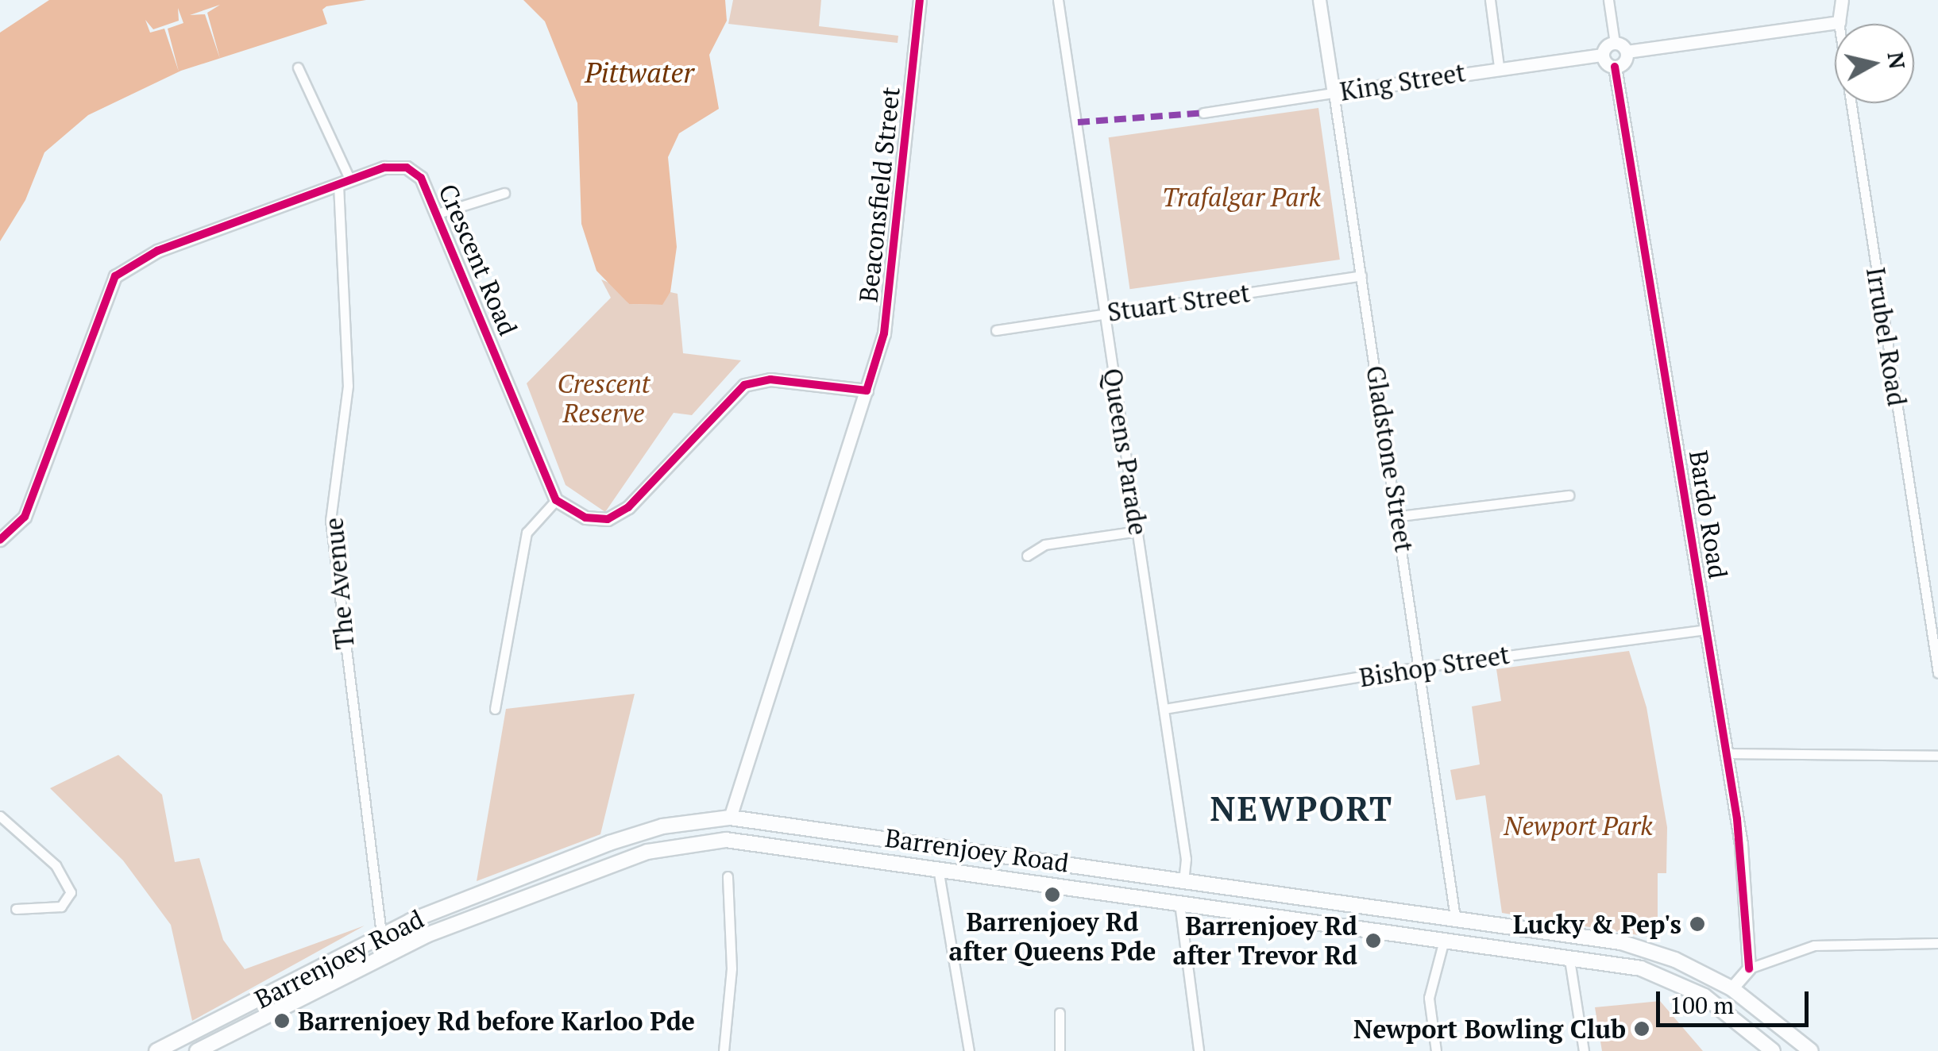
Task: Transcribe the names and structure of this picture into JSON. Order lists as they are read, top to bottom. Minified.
{"streets":{"main road":["Beaconsfield Street","Queens Parade","Barrenjoey Road"],"street":["King Street","Crescent Road","Stuart Street","Irrubel Road","Gladstone Street","Bardo Road","The Avenue","Bishop Street"]},"crossings":[["King Street","Gladstone Street"],["Beaconsfield Street","Barrenjoey Road"],["Crescent Road","The Avenue"],["Stuart Street","Queens Parade"],["Stuart Street","Gladstone Street"],["Queens Parade","Bishop Street"],["Queens Parade","Barrenjoey Road"],["Gladstone Street","Bishop Street"],["Gladstone Street","Barrenjoey Road"],["Bardo Road","Bishop Street"],["The Avenue","Barrenjoey Road"]],"districts":["NEWPORT"],"water":["Pittwater"],"parks":["Trafalgar Park","Crescent Reserve","Newport Park"],"places":["Barrenjoey Rd after Queens Pde","Lucky & Pep's","Barrenjoey Rd after Trevor Rd","Barrenjoey Rd before Karloo Pde","Newport Bowling Club"],"scale_bar":"100 m","north":"right"}
